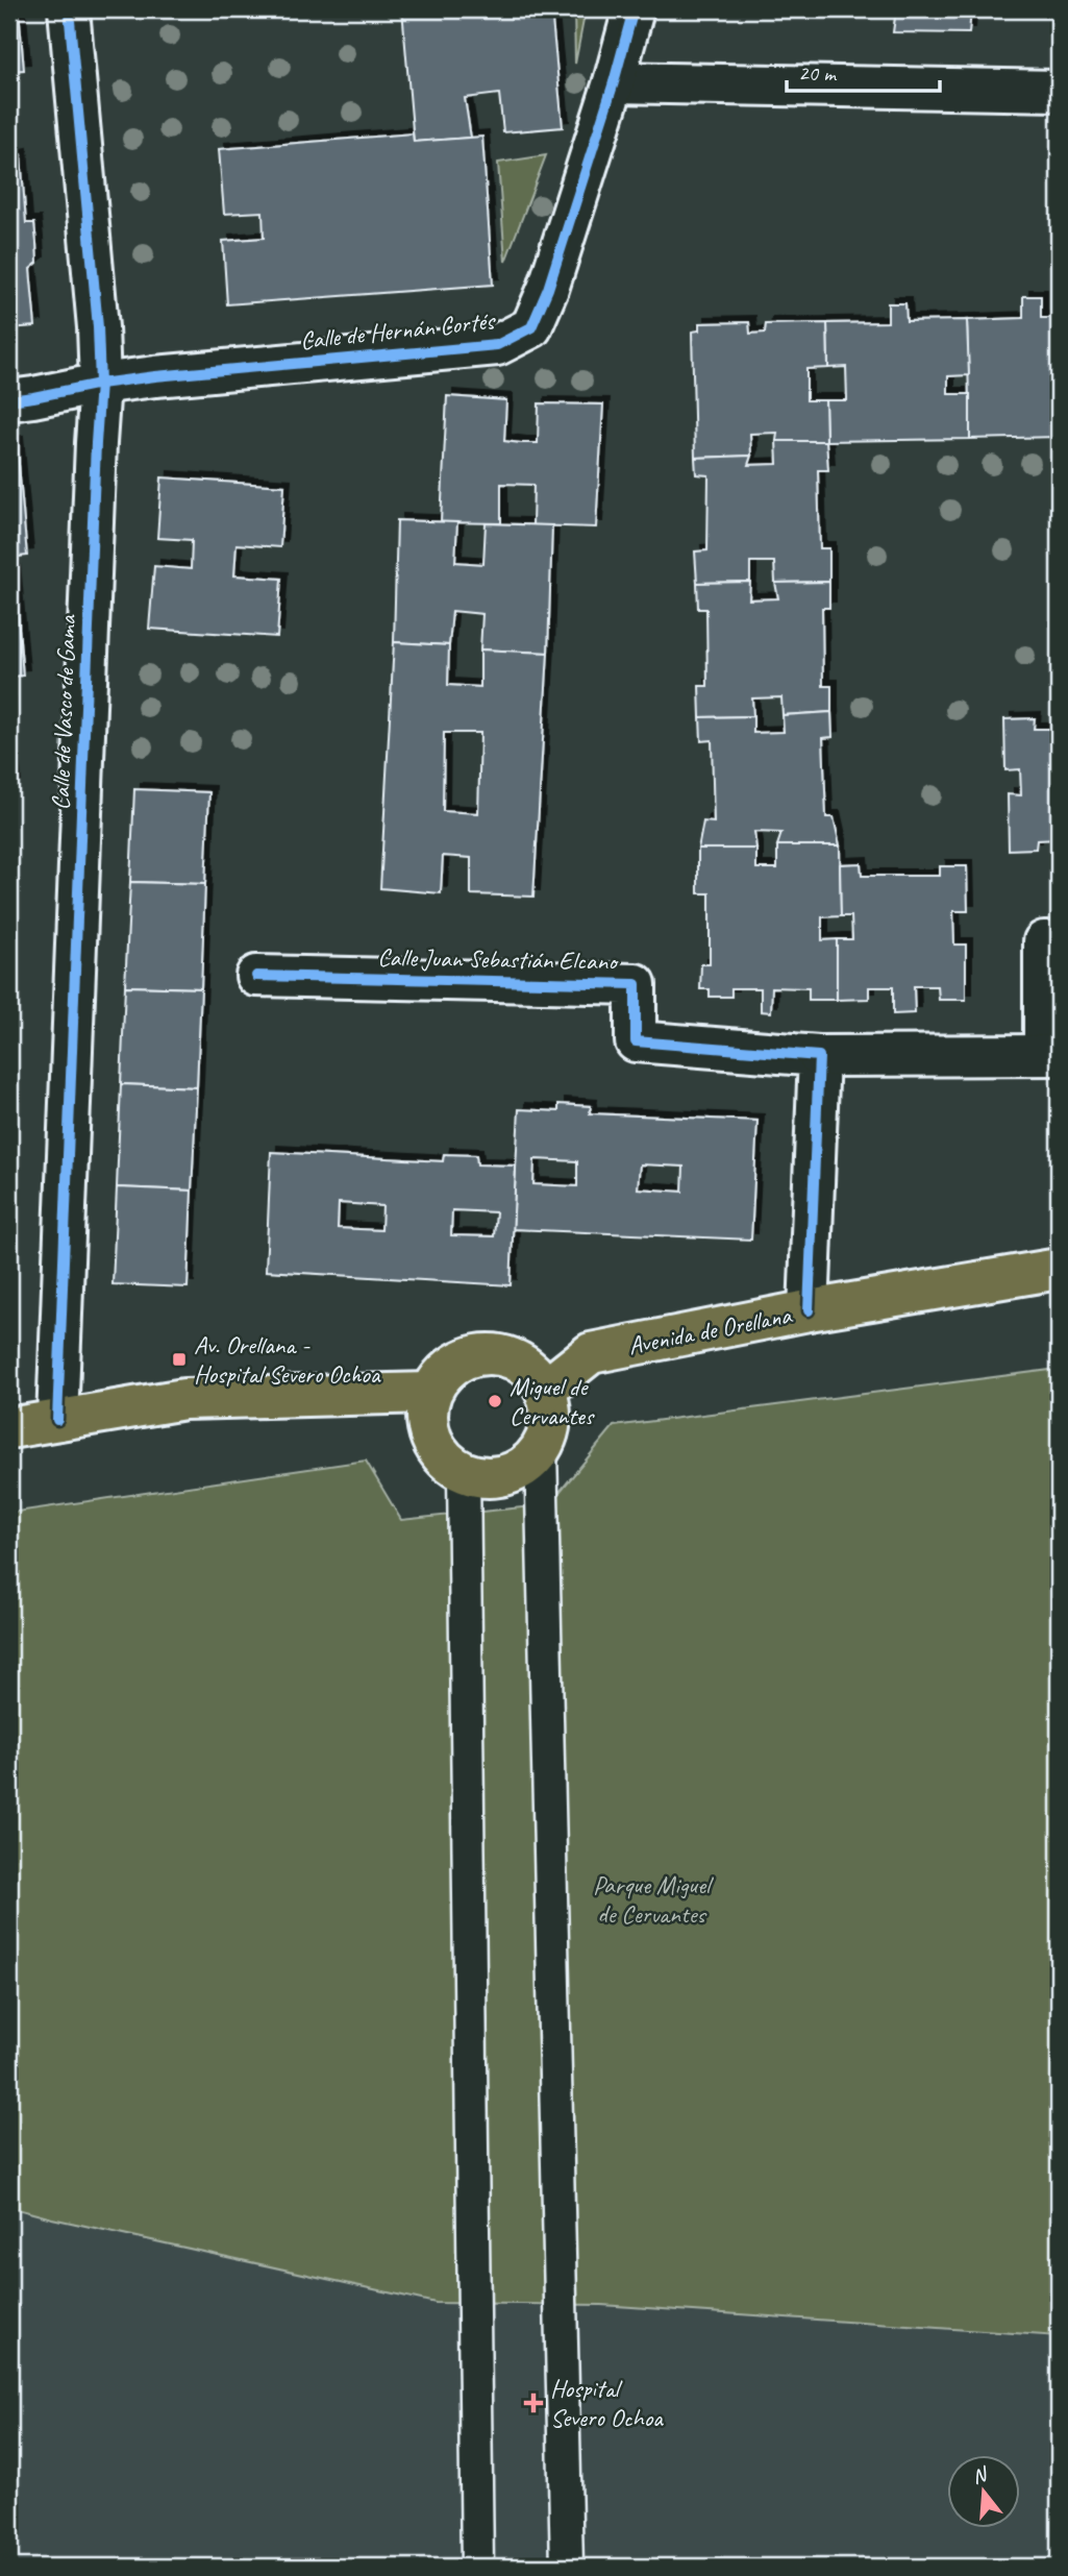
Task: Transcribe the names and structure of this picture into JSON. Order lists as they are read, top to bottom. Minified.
{"streets":{"main road":["Avenida de Orellana"],"street":["Calle de Hernán Cortés","Calle de Vasco de Gama","Calle Juan Sebastián Elcano"]},"crossings":[["Calle de Hernán Cortés","Calle de Vasco de Gama"]],"parks":["Parque Miguel de Cervantes"],"places":{"transit":["Av. Orellana - Hospital Severo Ochoa"],"other":["Miguel de Cervantes"],"health":["Hospital Severo Ochoa"]},"scale_bar":"20 m","north":"top"}
